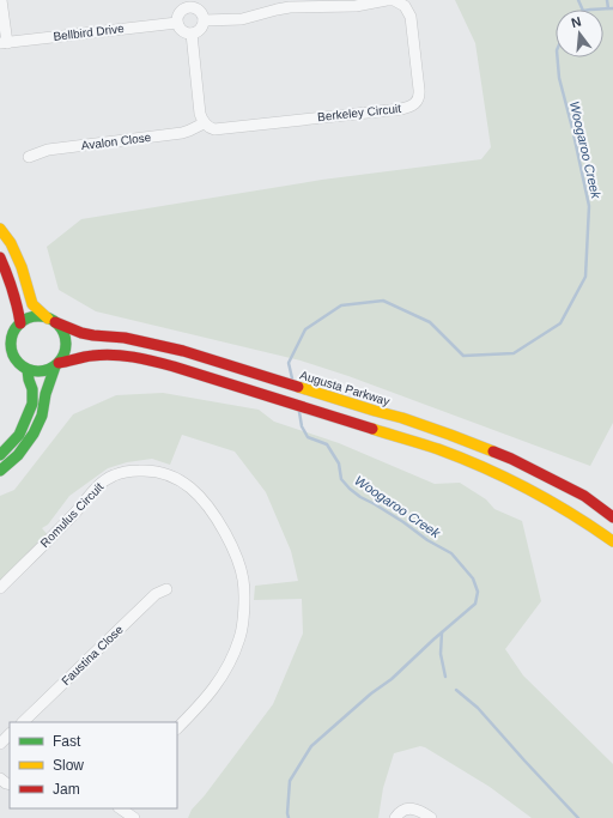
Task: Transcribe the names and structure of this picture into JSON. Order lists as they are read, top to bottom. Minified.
{"streets":{"main road":["Augusta Parkway"],"street":["Bellbird Drive","Berkeley Circuit","Avalon Close","Romulus Circuit","Faustina Close"]},"crossings":[["Bellbird Drive","Berkeley Circuit"],["Berkeley Circuit","Avalon Close"]],"water":["Woogaroo Creek"],"legend":["Fast","Slow","Jam"],"north":"top"}
